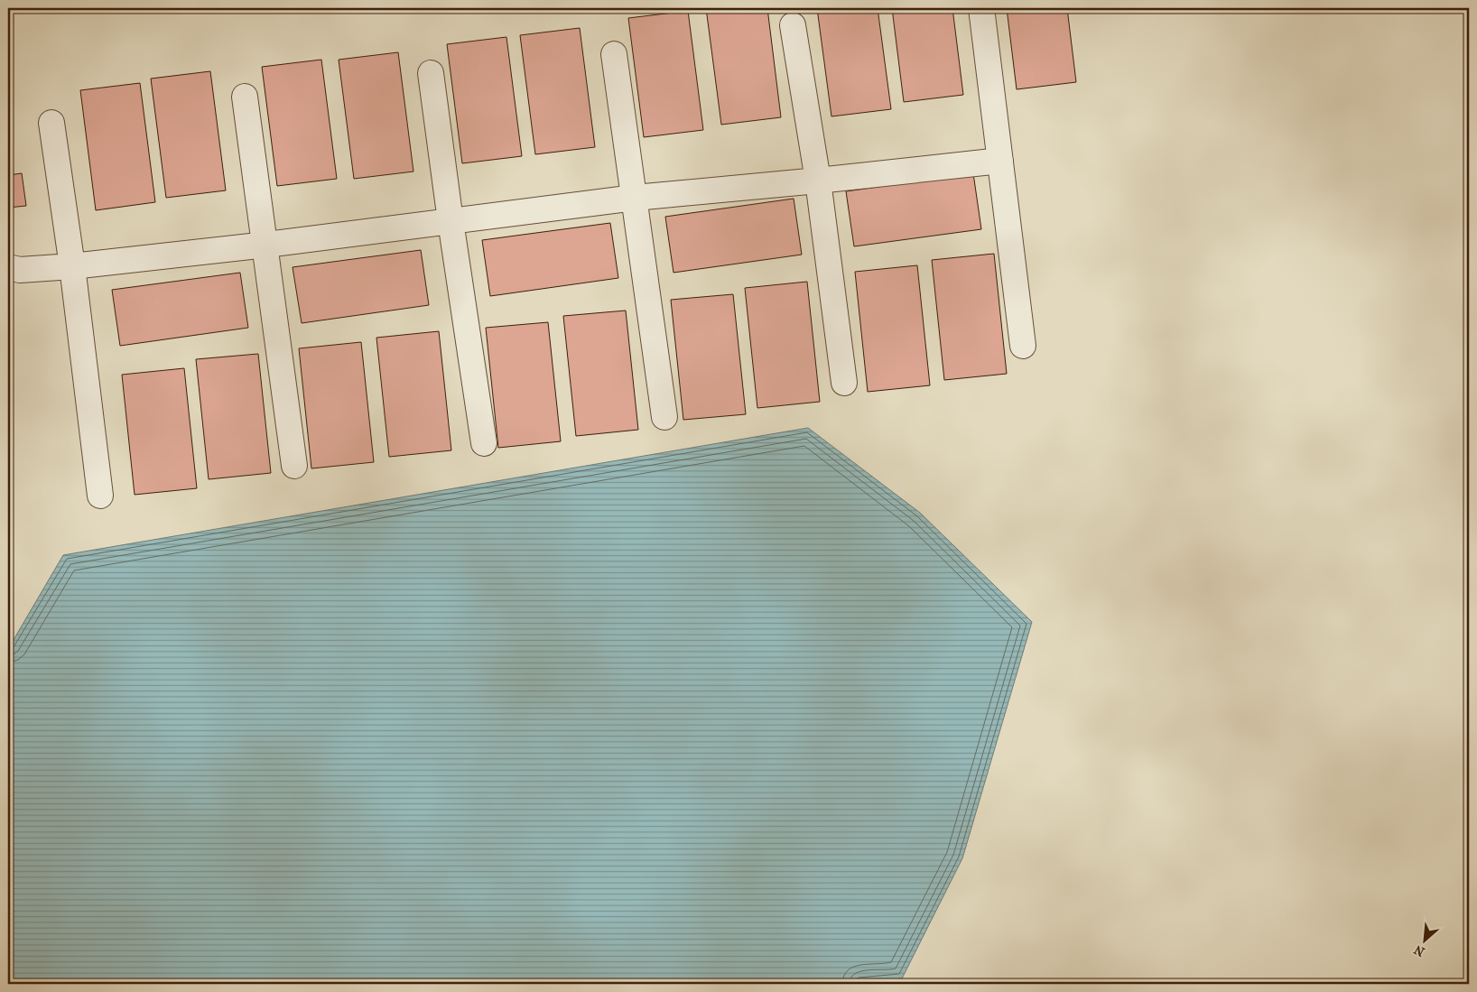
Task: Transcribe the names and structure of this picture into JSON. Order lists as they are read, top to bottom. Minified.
{"north":"bottom left"}
